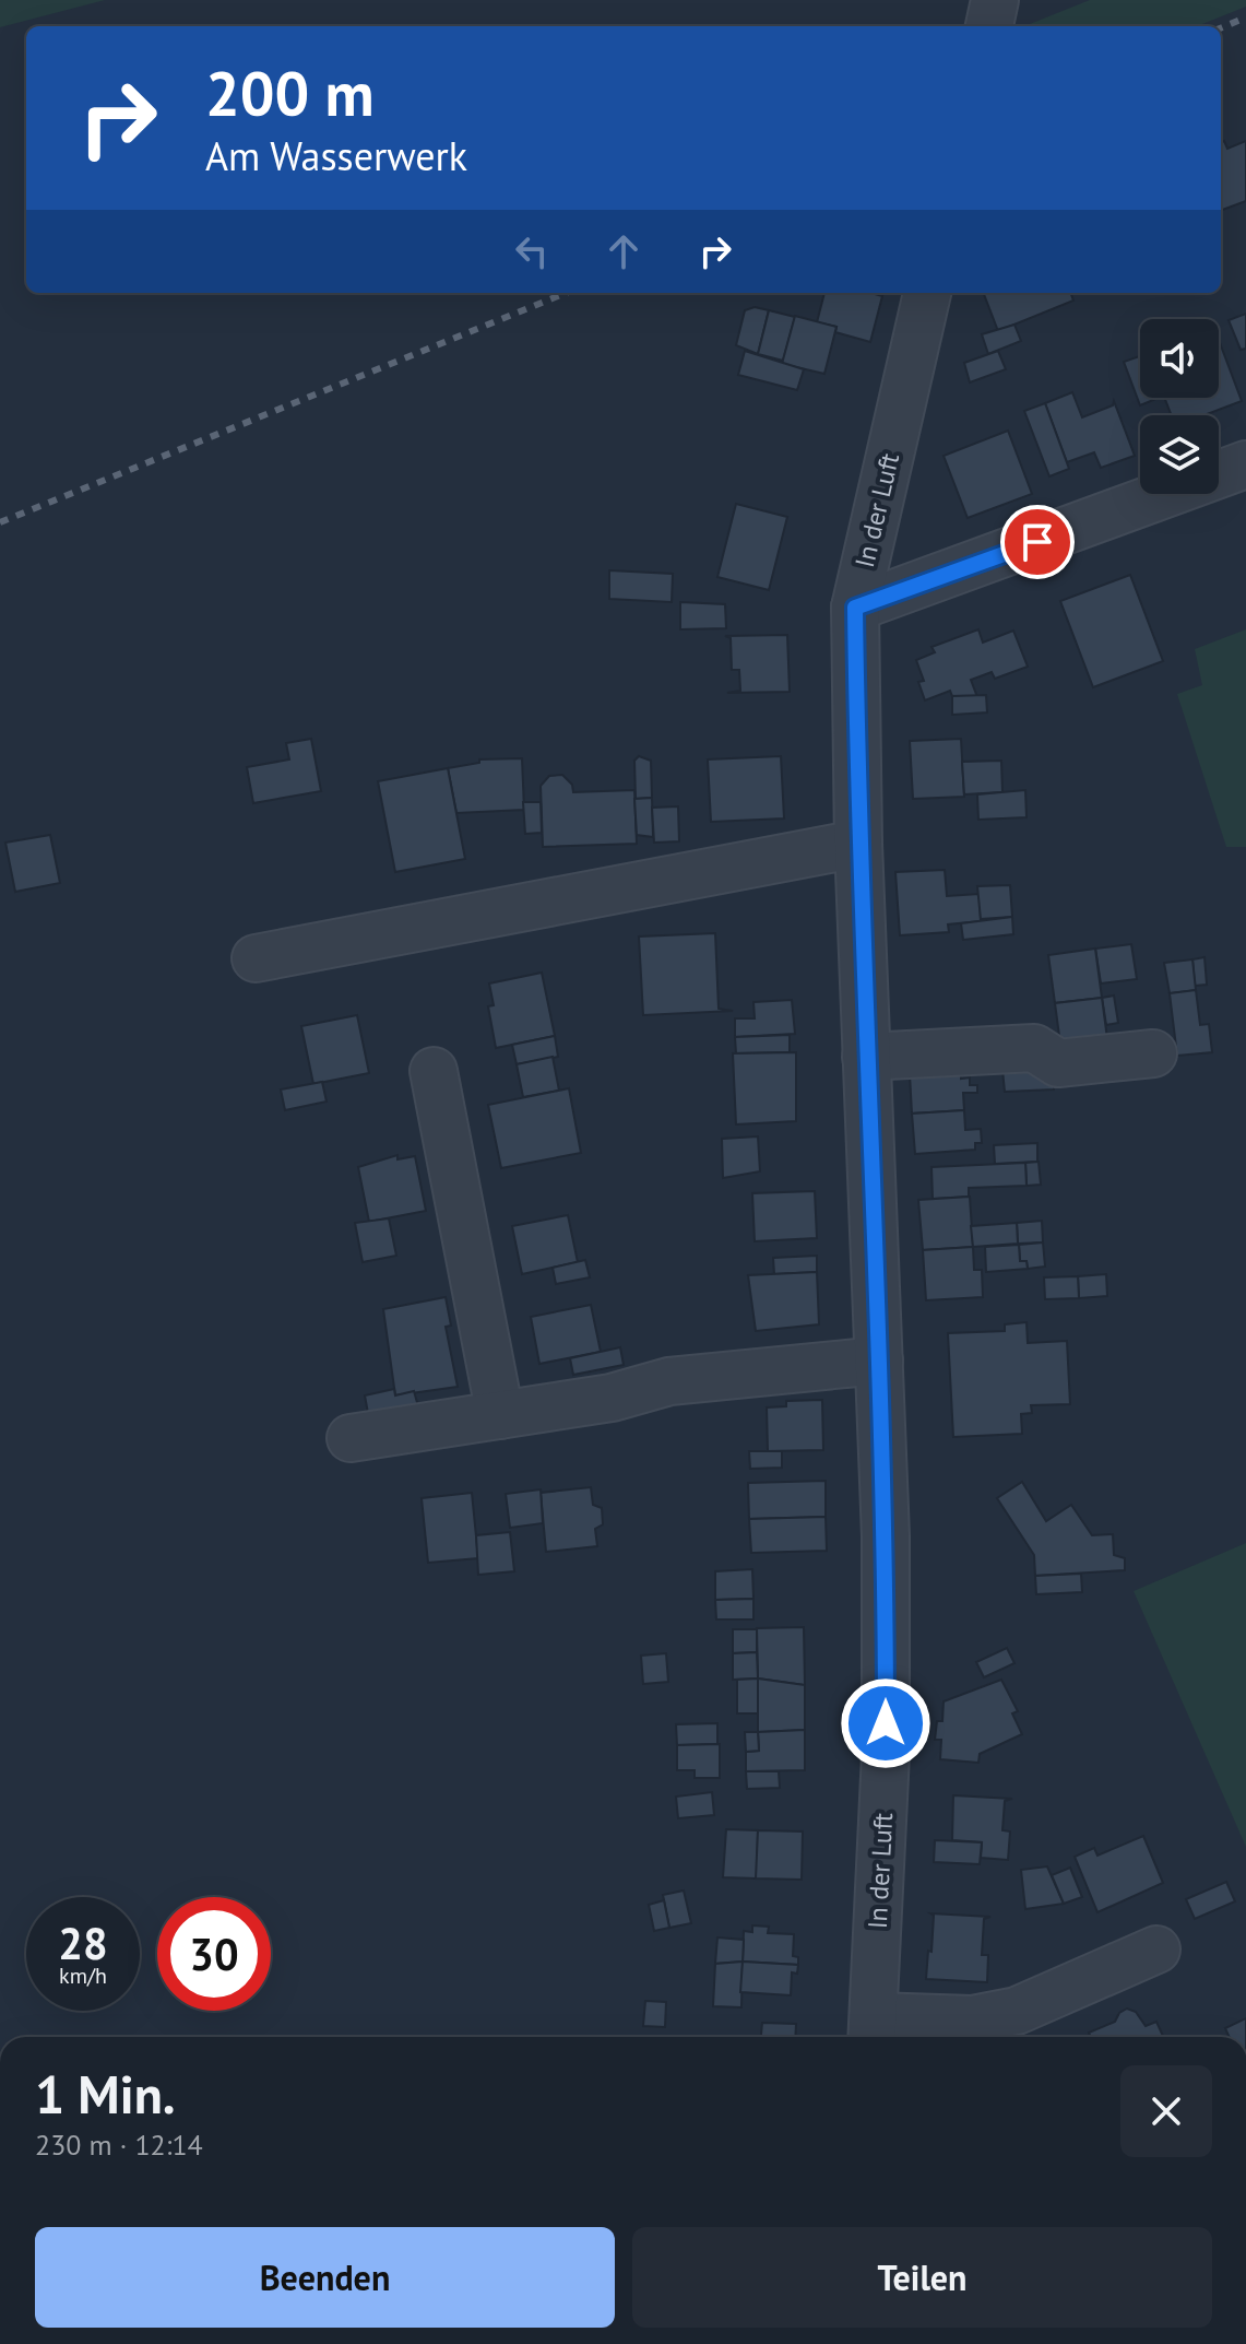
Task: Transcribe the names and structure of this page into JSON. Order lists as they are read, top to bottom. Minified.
{"streets":{"street":["In der Luft"]},"page":{"turn":["200 m","Am Wasserwerk"],"speed":"28 km/h","limit":"30","heading":["1 Min.","230 m · 12:14"],"buttons":["Beenden","Teilen"]}}
